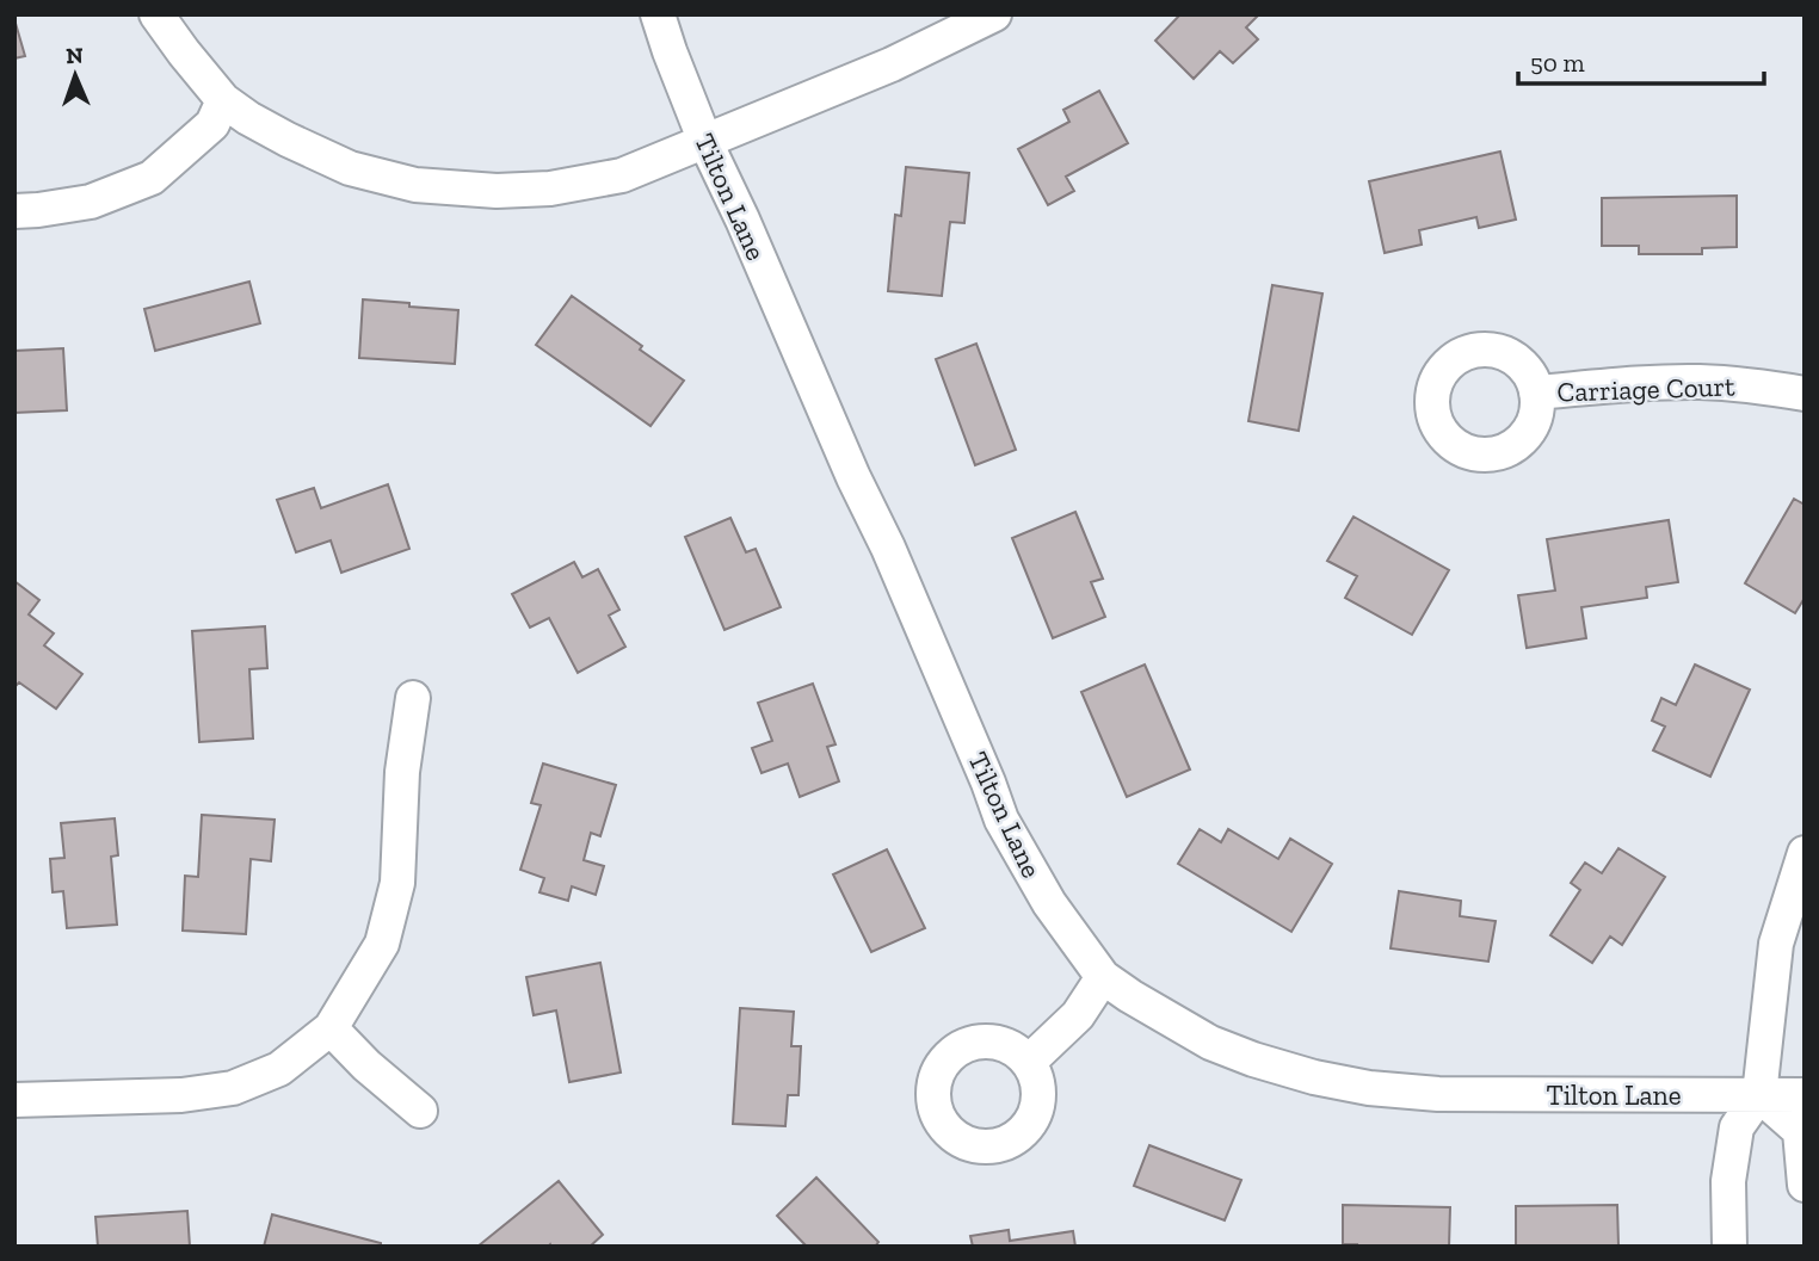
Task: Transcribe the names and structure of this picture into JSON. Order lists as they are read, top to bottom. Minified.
{"streets":{"street":["Tilton Lane","Carriage Court"]},"scale_bar":"50 m","north":"top"}
